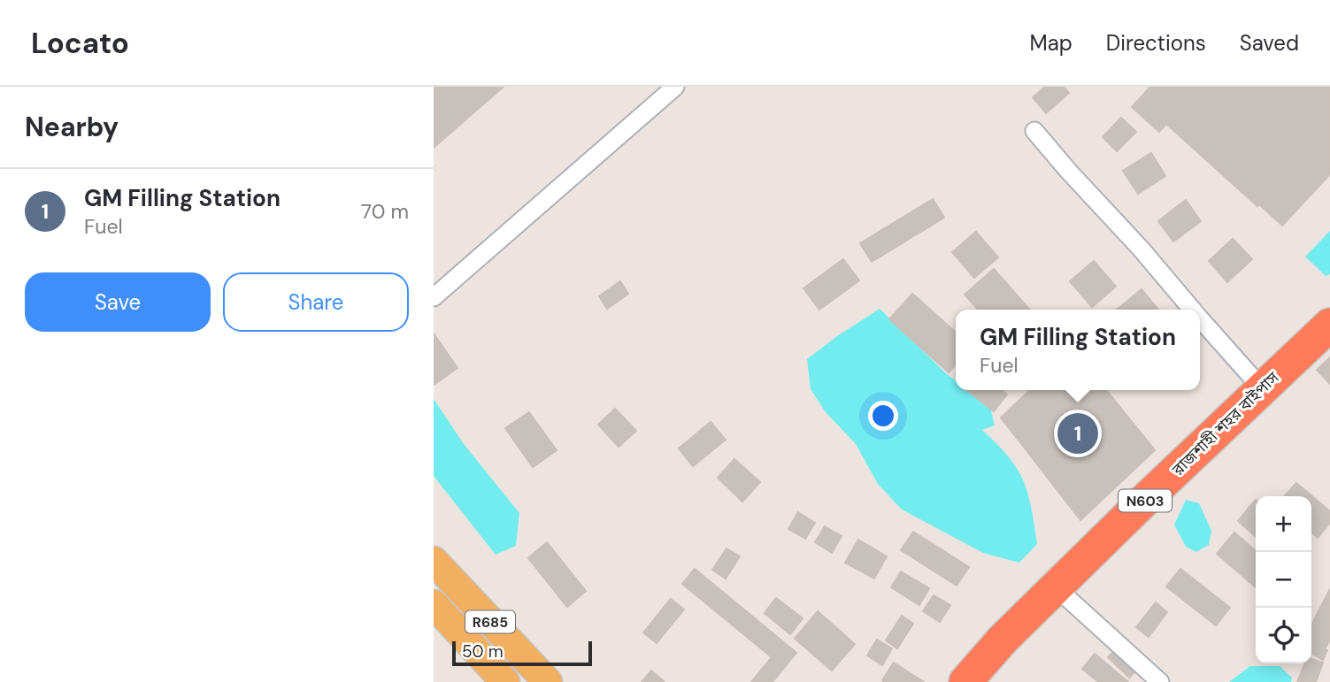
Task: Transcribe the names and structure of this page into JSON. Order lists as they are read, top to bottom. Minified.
{"streets":{"highway":["রাজশাহী শহর বাইপাস","N603"],"main road":["R685"]},"scale_bar":"50 m","page":{"header":"Locato","nav":["Map","Directions","Saved"],"heading":"Nearby","list":[{"mark":"1","name":"GM Filling Station","note":"Fuel","value":"70 m"}],"buttons":["Save","Share"],"popup":["GM Filling Station","Fuel"],"pins":"1","map_buttons":["+","−"],"scale":"50 m"}}
